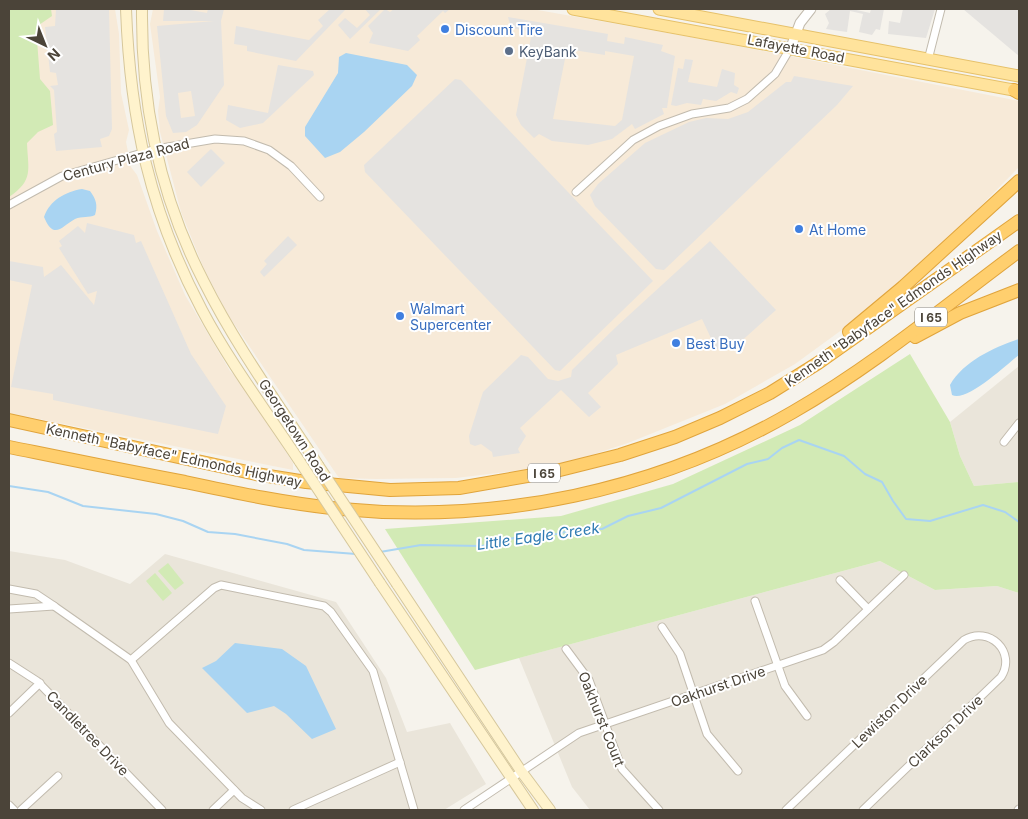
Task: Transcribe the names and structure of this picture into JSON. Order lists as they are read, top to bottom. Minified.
{"streets":{"highway":["Kenneth \"Babyface\" Edmonds Highway","I 65"],"main road":["Lafayette Road","Georgetown Road"],"street":["Century Plaza Road","Oakhurst Drive","Lewiston Drive","Oakhurst Court","Clarkson Drive","Candletree Drive"]},"crossings":[["Century Plaza Road","Georgetown Road"],["Georgetown Road","Oakhurst Drive"],["Oakhurst Drive","Oakhurst Court"],["Lewiston Drive","Clarkson Drive"]],"water":["Little Eagle Creek"],"places":["Discount Tire","KeyBank","At Home","Walmart Supercenter","Best Buy"],"north":"bottom right"}
